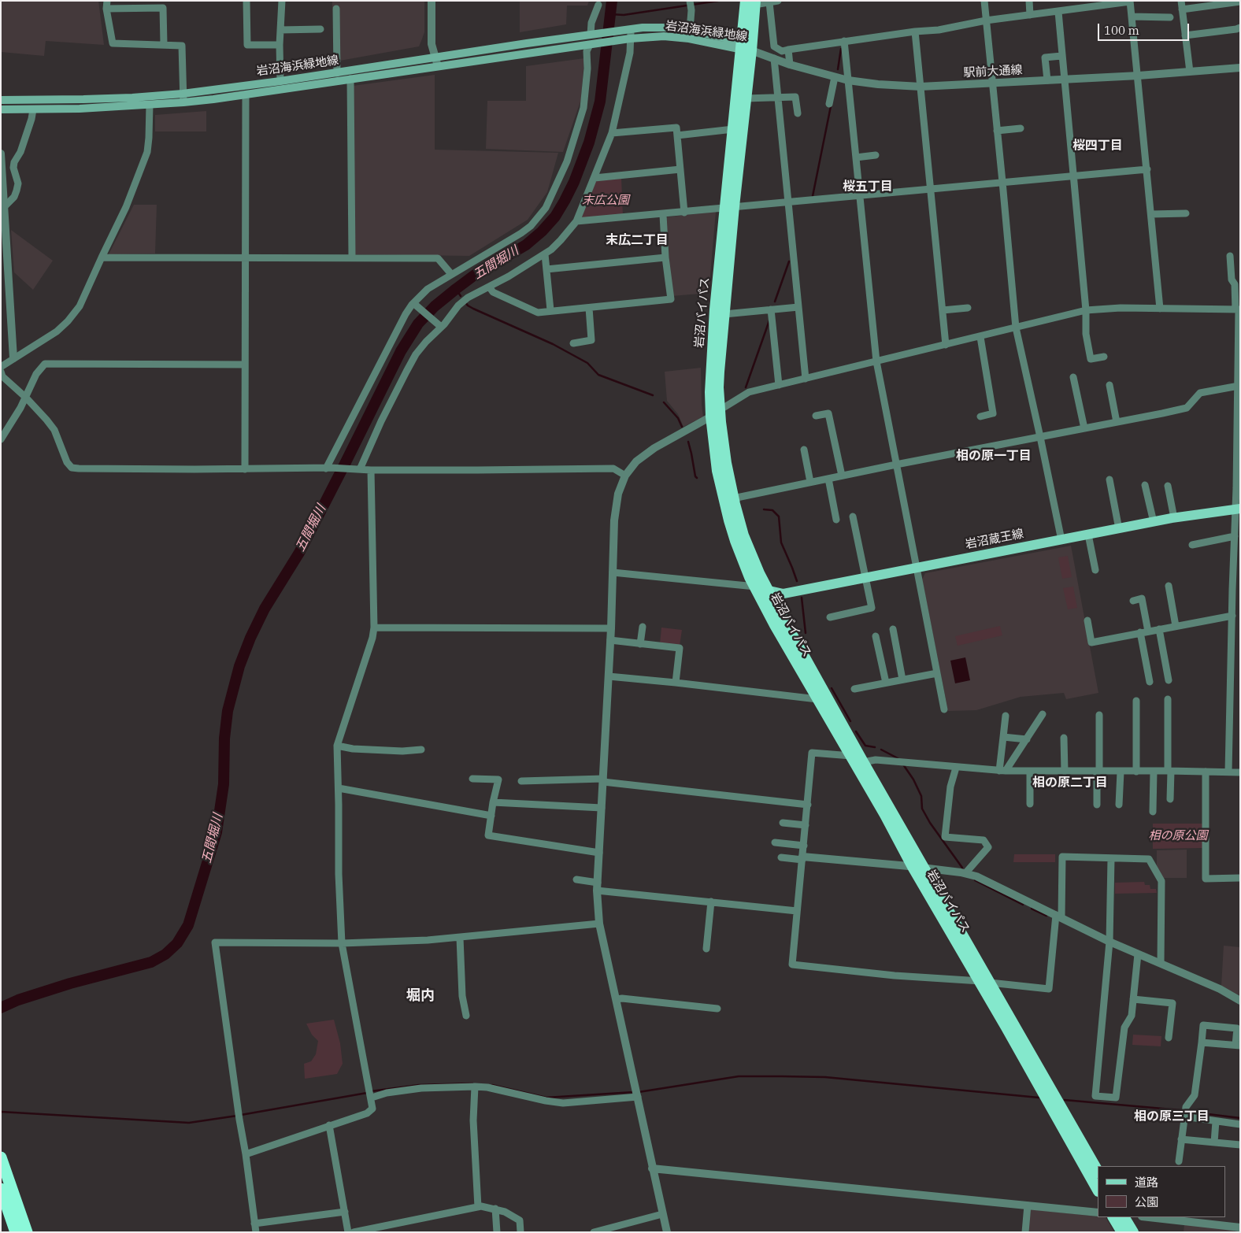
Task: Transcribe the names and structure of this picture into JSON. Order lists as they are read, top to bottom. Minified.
{"streets":{"highway":["岩沼バイパス"],"main road":["岩沼海浜緑地線","岩沼蔵王線"],"street":["駅前大通線"]},"crossings":[["岩沼海浜緑地線","駅前大通線"],["岩沼海浜緑地線","岩沼バイパス"],["駅前大通線","岩沼バイパス"],["岩沼バイパス","岩沼蔵王線"]],"districts":["桜四丁目","桜五丁目","末広二丁目","相の原一丁目","相の原二丁目","堀内","相の原三丁目"],"water":["五間堀川"],"parks":["末広公園","相の原公園"],"legend":["道路","公園"],"scale_bar":"100 m"}
